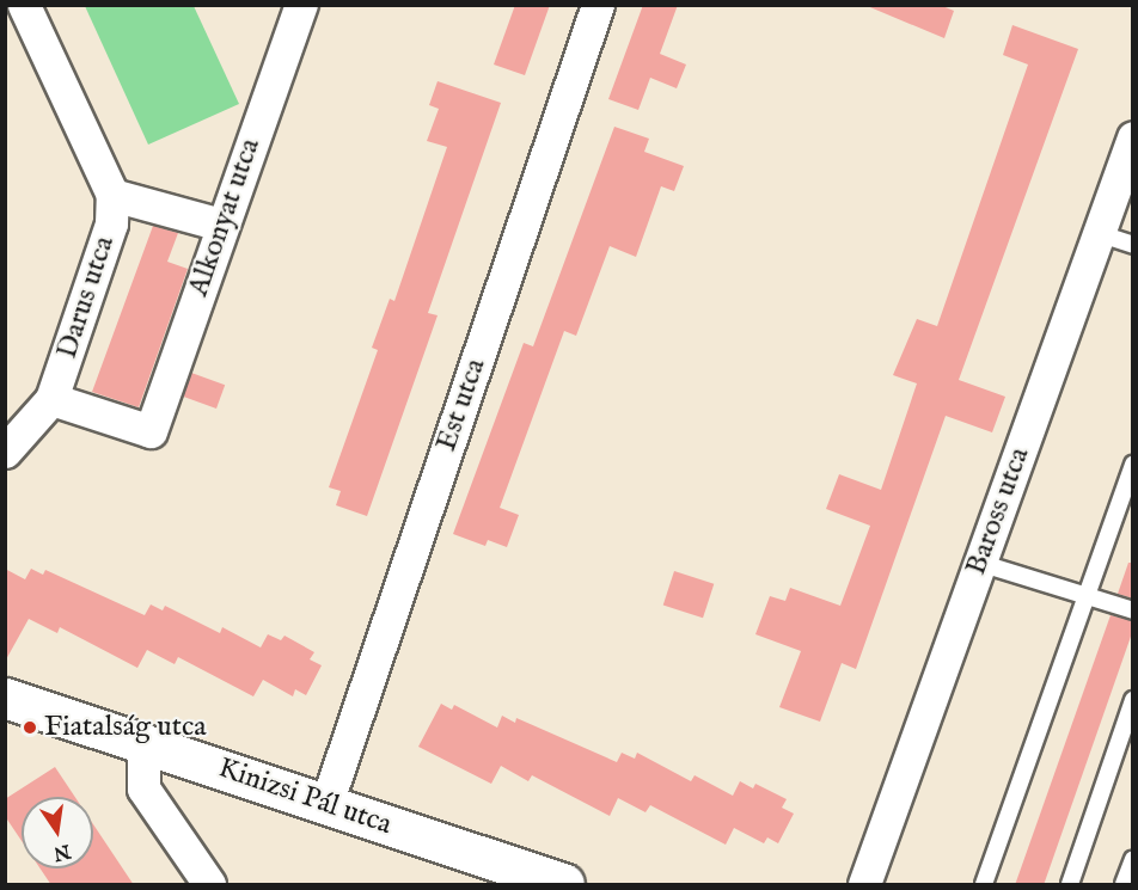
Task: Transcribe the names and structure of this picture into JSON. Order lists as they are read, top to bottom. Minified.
{"streets":{"street":["Alkonyat utca","Darus utca","Est utca","Baross utca","Kinizsi Pál utca"]},"crossings":[["Alkonyat utca","Darus utca"],["Est utca","Kinizsi Pál utca"]],"places":["Fiatalság utca"],"north":"bottom"}
